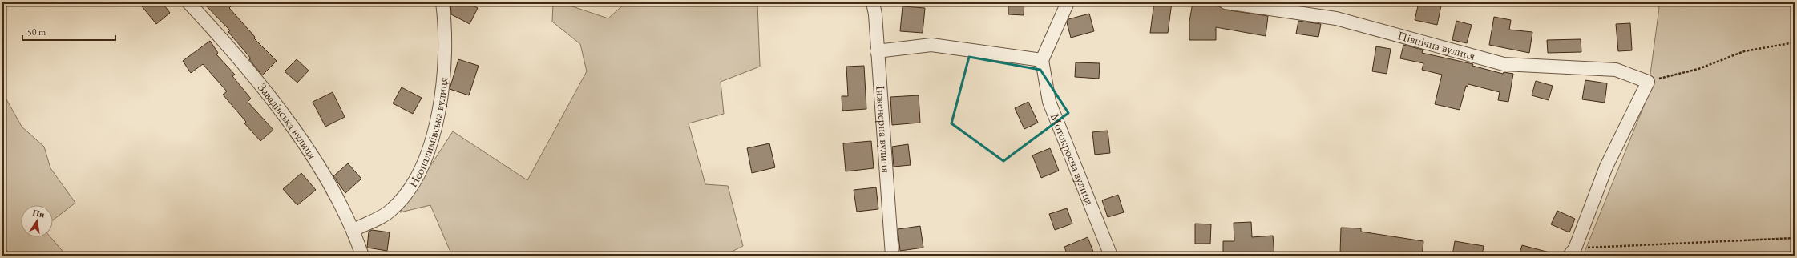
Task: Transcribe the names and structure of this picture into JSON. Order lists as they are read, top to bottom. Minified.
{"streets":{"street":["Північна вулиця","Завадівська вулиця","Інженерна вулиця","Неопалимівська вулиця","Мотокросна вулиця"]},"crossings":[["Завадівська вулиця","Неопалимівська вулиця"]],"scale_bar":"50 m","north":"top"}
